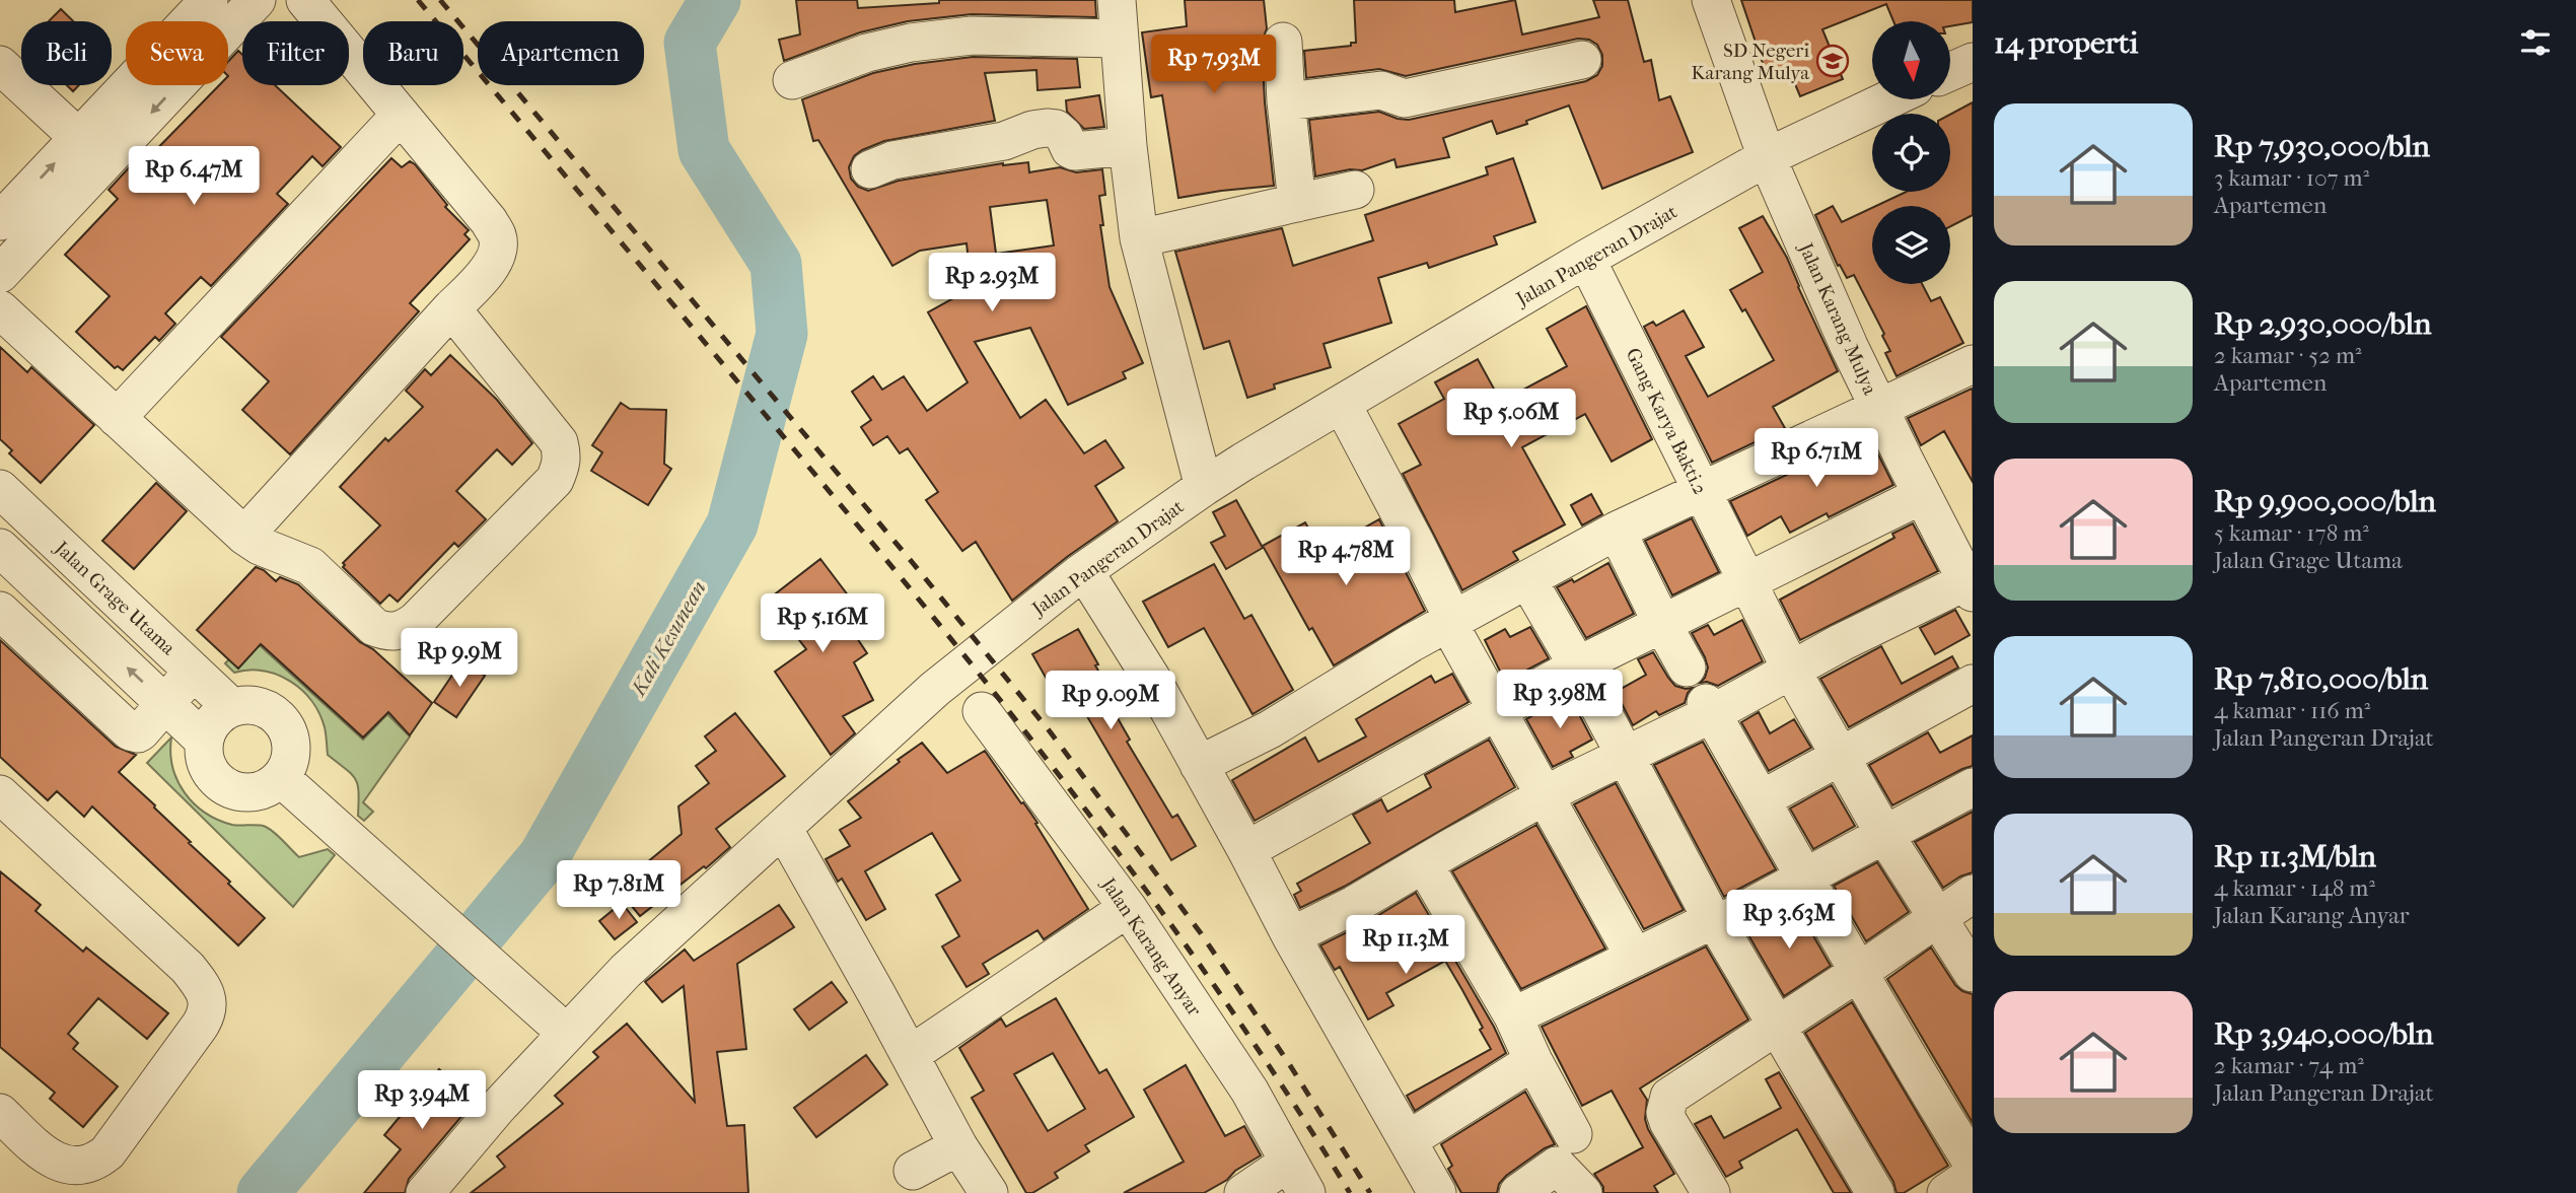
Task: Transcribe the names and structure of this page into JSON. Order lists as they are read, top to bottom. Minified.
{"streets":{"street":["Jalan Pangeran Drajat","Jalan Karang Mulya","Gang Karya Bakti.2","Jalan Grage Utama","Jalan Karang Anyar"]},"crossings":[["Jalan Pangeran Drajat","Jalan Karang Mulya"],["Jalan Pangeran Drajat","Gang Karya Bakti.2"]],"water":["Kali Kesunean"],"places":{"school or university":["SD Negeri Karang Mulya"]},"north":"bottom","page":{"heading":"14 properti","chip":["Beli","Sewa","Filter","Baru","Apartemen"],"price":["Rp 7.93M","Rp 6.47M","Rp 2.93M","Rp 5.06M","Rp 6.71M","Rp 4.78M","Rp 5.16M","Rp 9.9M","Rp 3.98M","Rp 9.09M","Rp 7.81M","Rp 3.63M","Rp 11.3M","Rp 3.94M"],"list":[{"name":"Rp 7,930,000/bln","note":"3 kamar · 107 m² · Apartemen"},{"name":"Rp 2,930,000/bln","note":"2 kamar · 52 m² · Apartemen"},{"name":"Rp 9,900,000/bln","note":"5 kamar · 178 m² · Jalan Grage Utama"},{"name":"Rp 7,810,000/bln","note":"4 kamar · 116 m² · Jalan Pangeran Drajat"},{"name":"Rp 11.3M/bln","note":"4 kamar · 148 m² · Jalan Karang Anyar"},{"name":"Rp 3,940,000/bln","note":"2 kamar · 74 m² · Jalan Pangeran Drajat"}]}}
